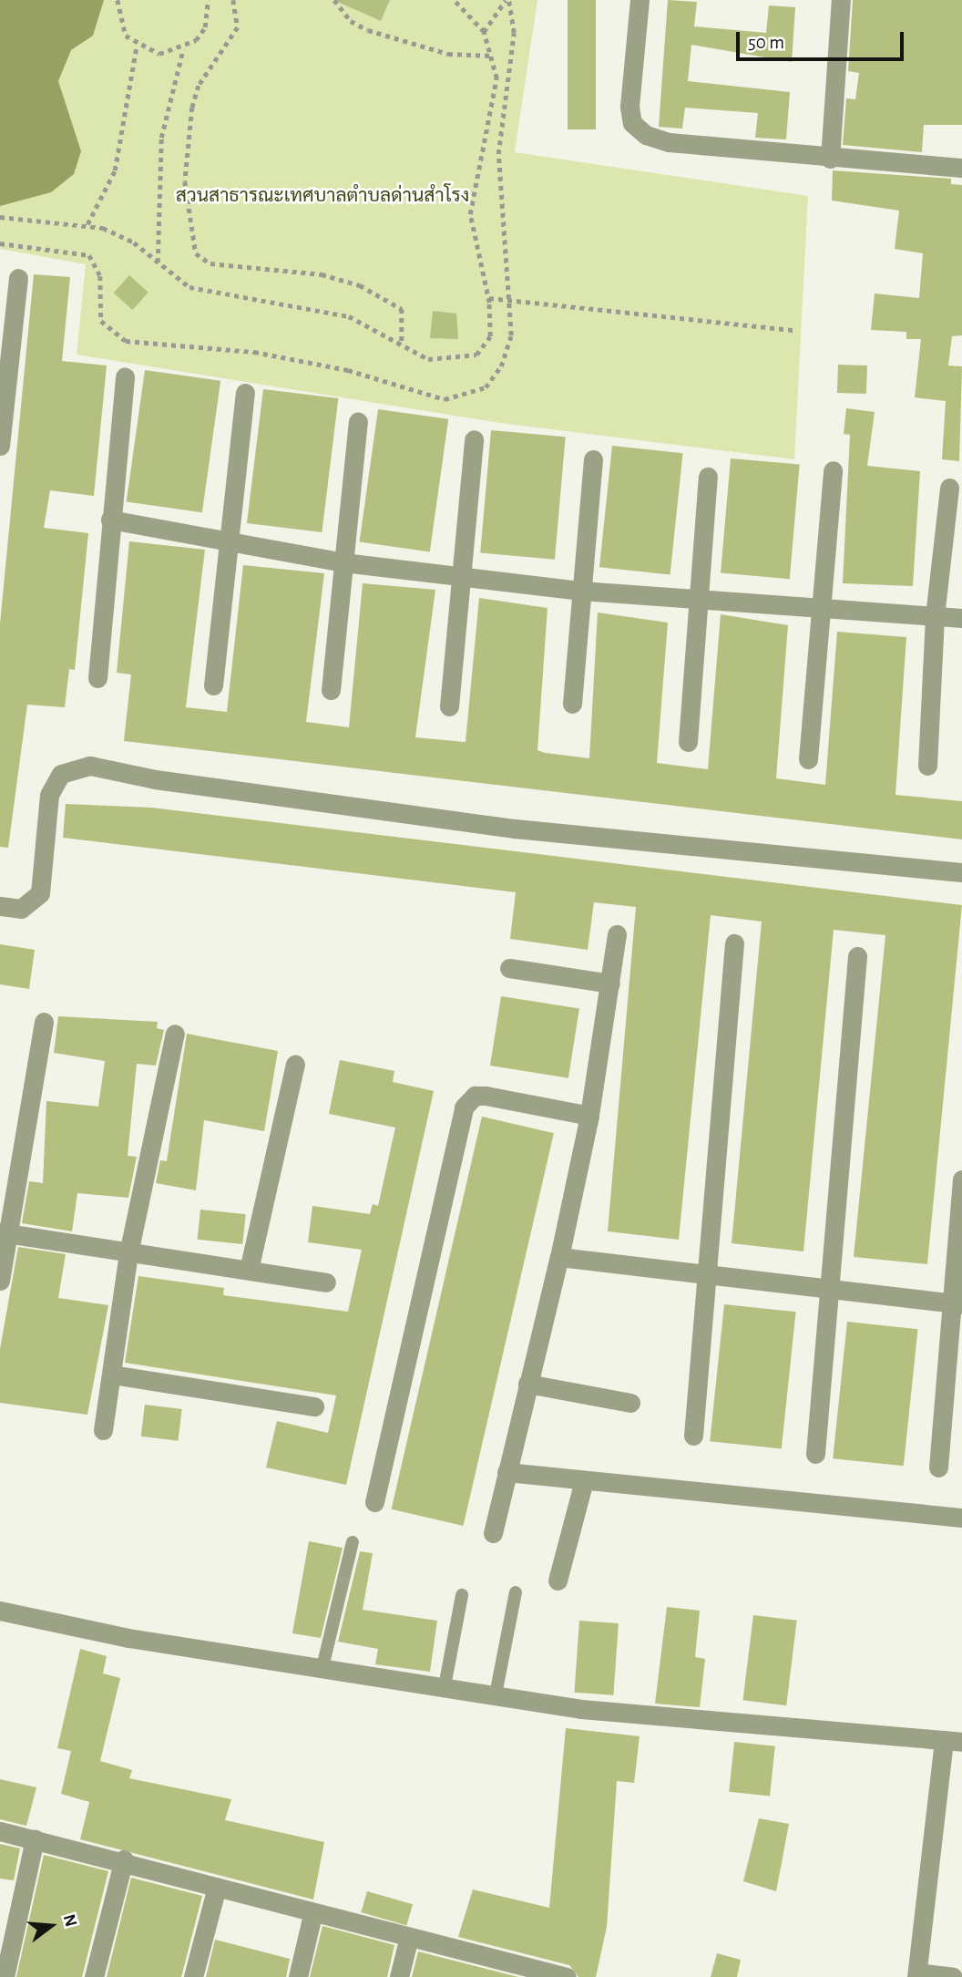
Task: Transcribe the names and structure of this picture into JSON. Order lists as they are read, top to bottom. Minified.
{"parks":["สวนสาธารณะเทศบาลตำบลด่านสำโรง"],"scale_bar":"50 m","north":"right"}
